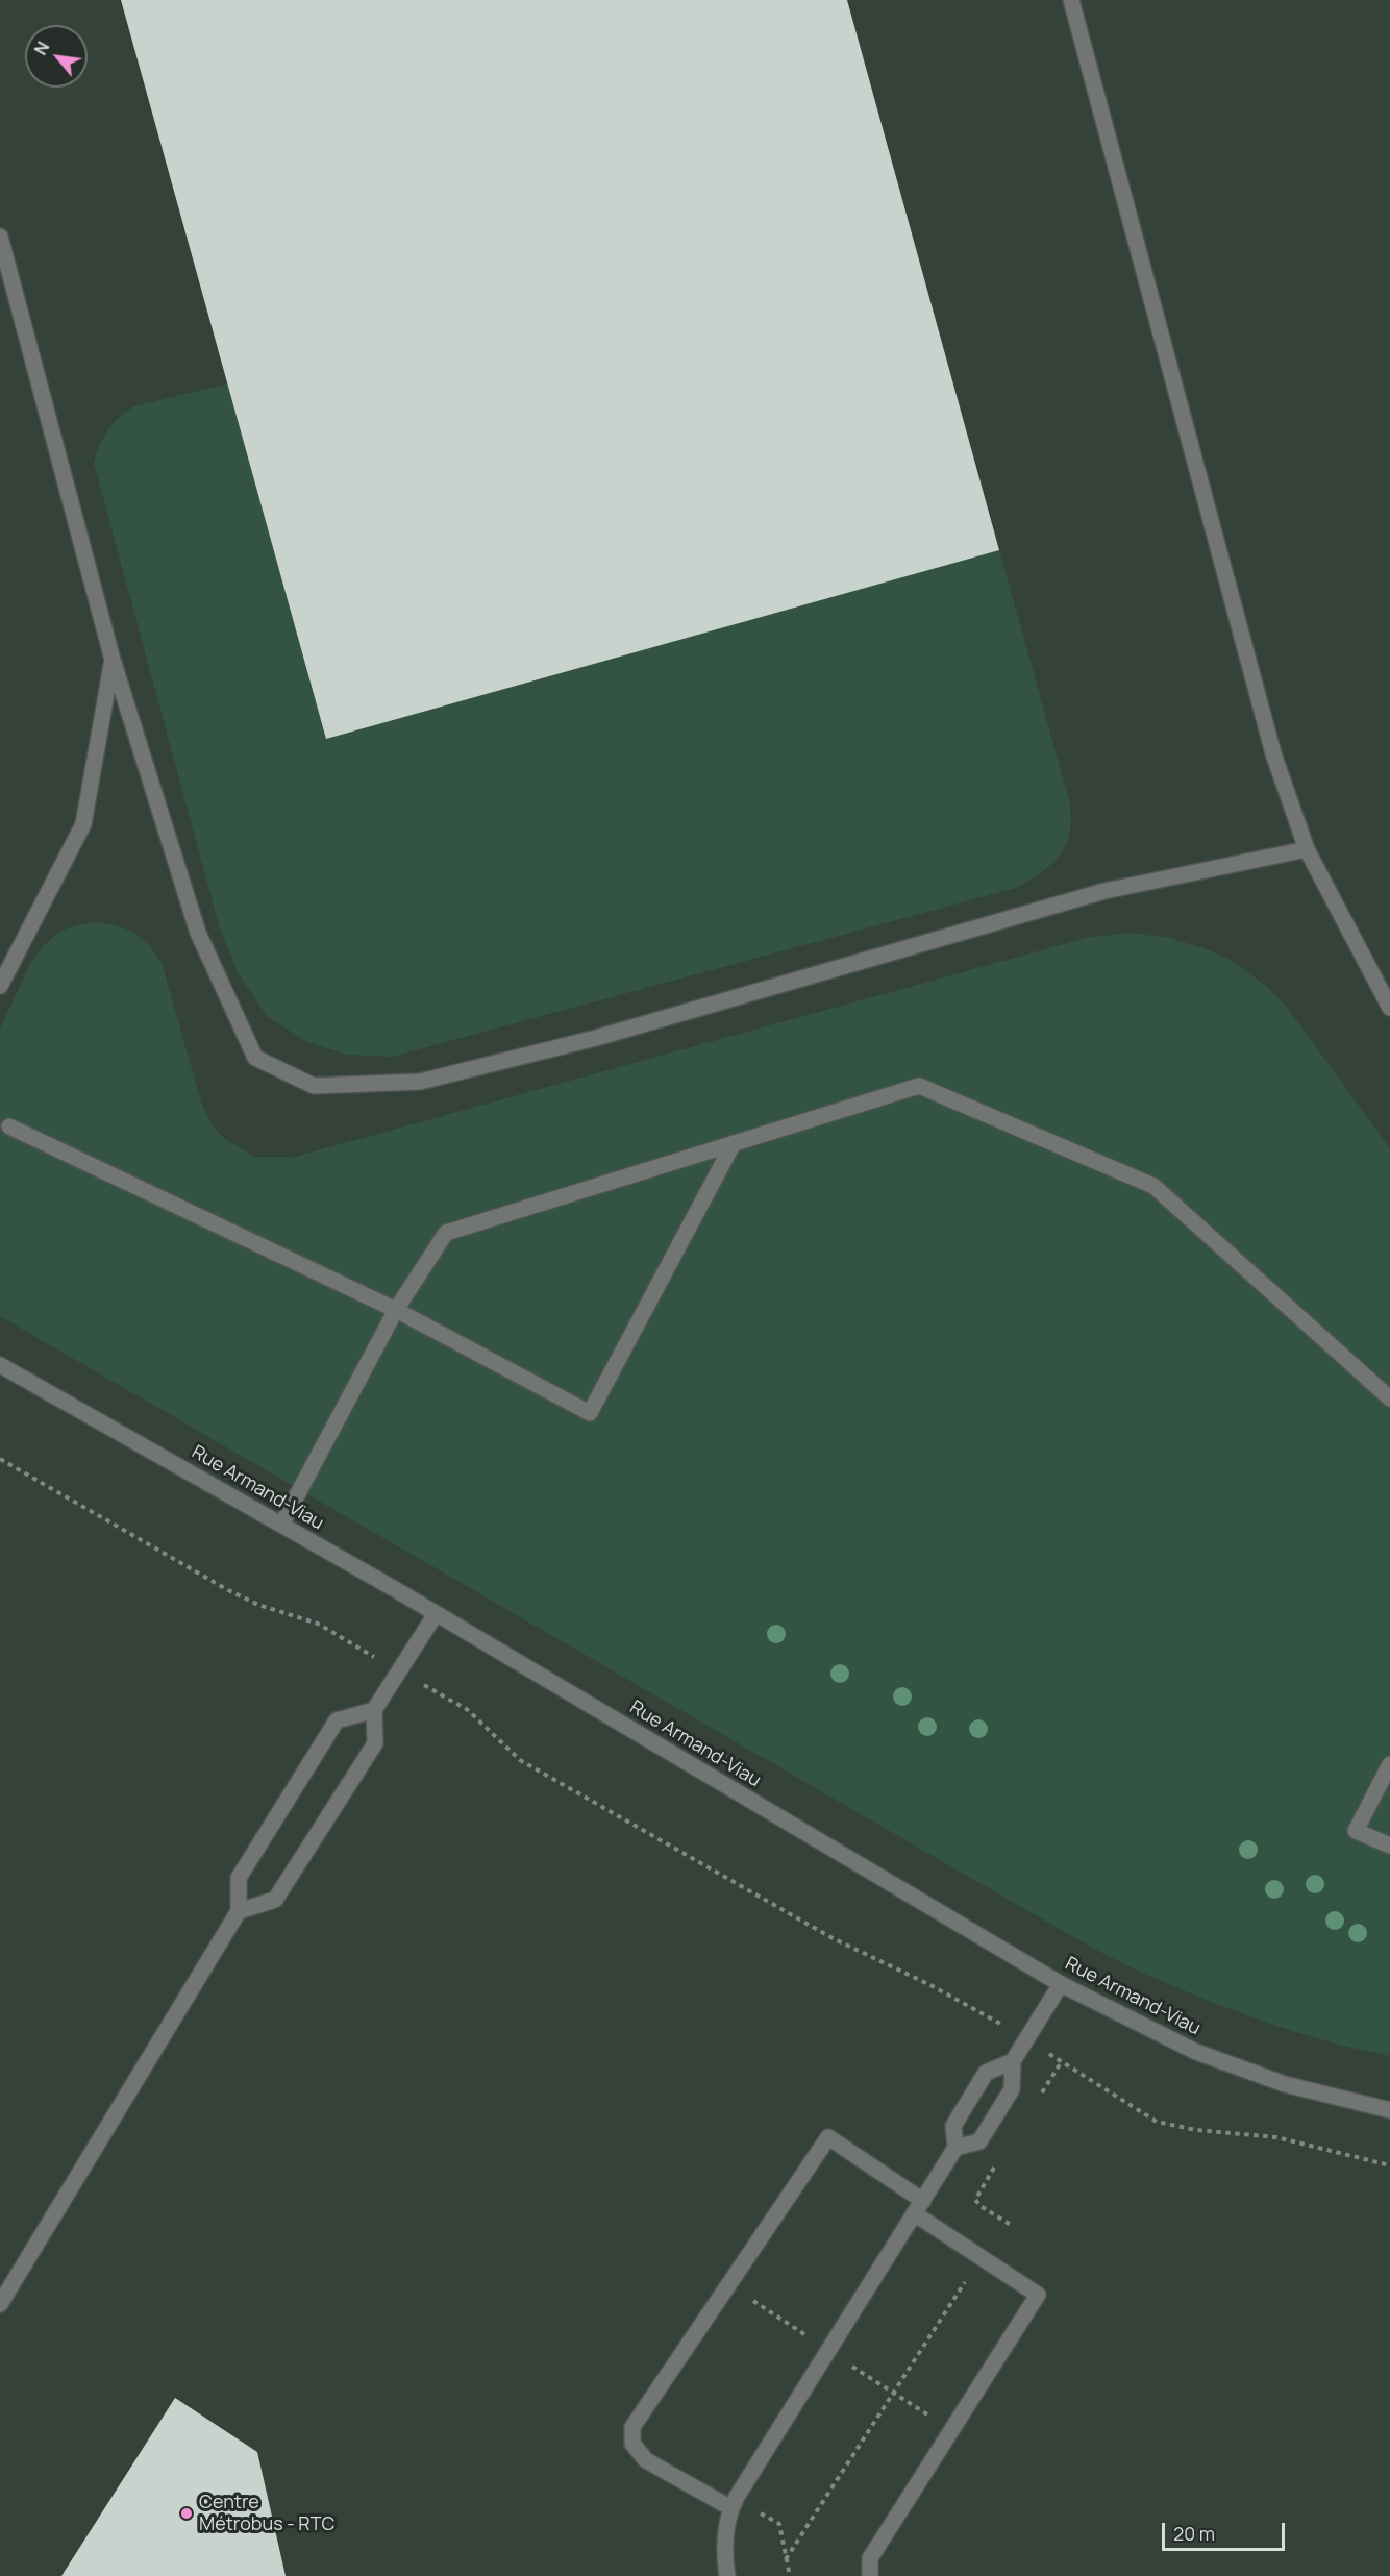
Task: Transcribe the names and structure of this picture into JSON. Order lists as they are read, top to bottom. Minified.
{"streets":{"street":["Rue Armand-Viau"]},"places":["Centre Métrobus - RTC"],"scale_bar":"20 m","north":"top left"}
